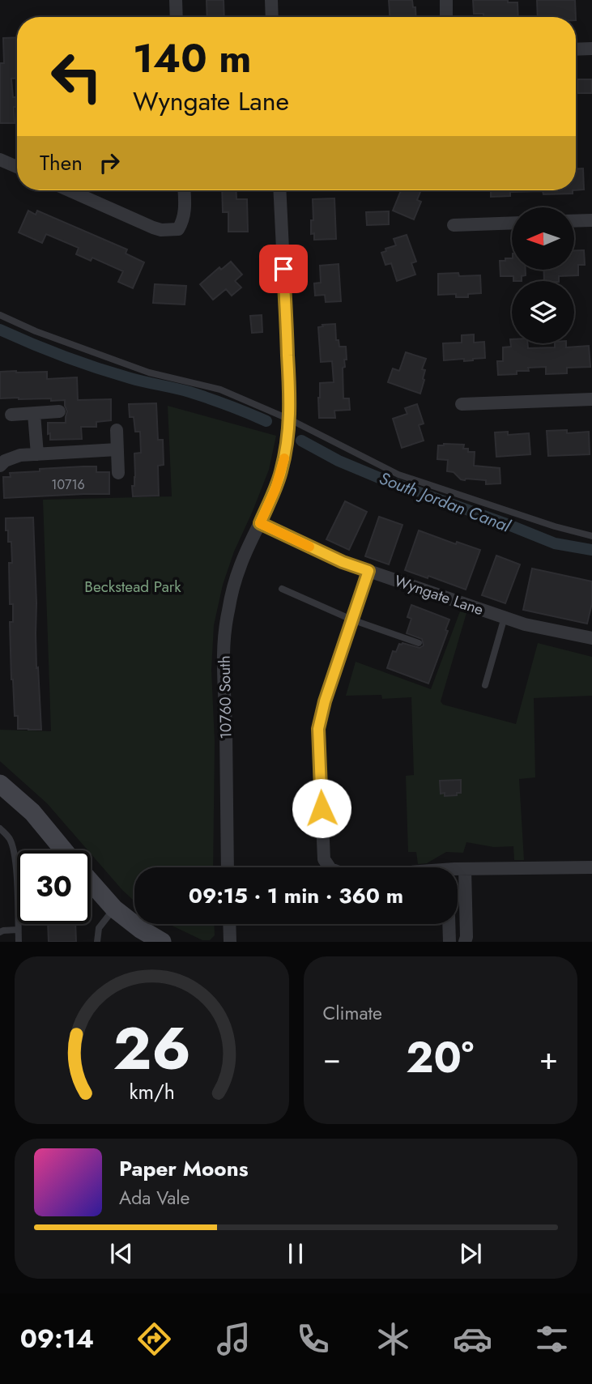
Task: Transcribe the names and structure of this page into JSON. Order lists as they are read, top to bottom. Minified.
{"streets":{"street":["Wyngate Lane","10760 South"]},"crossings":[["Wyngate Lane","10760 South"]],"water":["South Jordan Canal"],"parks":["Beckstead Park"],"house_numbers":["10716"],"north":"left","page":{"turn":["140 m","Wyngate Lane"],"then":"Then","limit":"30","trip":"09:15 · 1 min · 360 m","tile":"Climate","heat":["−","20°","+"],"song":["Paper Moons","Ada Vale"],"tabs":"09:14","gauge":["26","km/h"]}}
